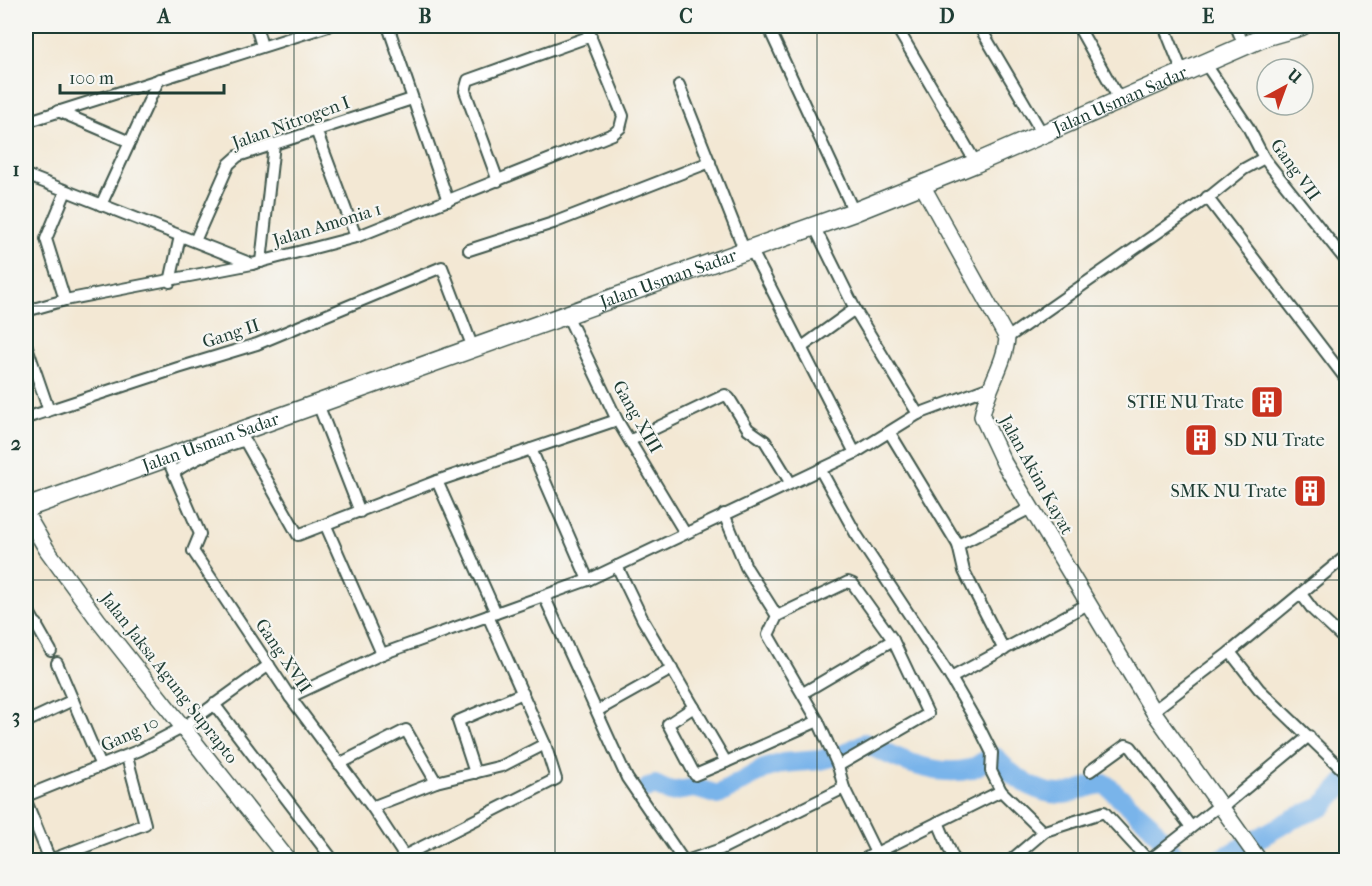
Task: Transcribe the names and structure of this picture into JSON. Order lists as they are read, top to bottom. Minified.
{"streets":{"highway":["Jalan Usman Sadar"],"main road":["Jalan Akim Kayat","Jalan Jaksa Agung Suprapto"],"street":["Jalan Nitrogen I","Gang VII","Jalan Amonia 1","Gang II","Gang XIII","Gang XVII","Gang 10"]},"crossings":[["Jalan Usman Sadar","Gang VII"],["Jalan Usman Sadar","Gang II"],["Jalan Usman Sadar","Gang XIII"],["Jalan Usman Sadar","Gang XVII"],["Gang XVII","Gang 10"],["Jalan Jaksa Agung Suprapto","Gang 10"]],"places":{"building":["STIE NU Trate","SD NU Trate","SMK NU Trate"]},"scale_bar":"100 m","north":"top right","grid":{"columns":["A","B","C","D","E"],"rows":["1","2","3"]}}
